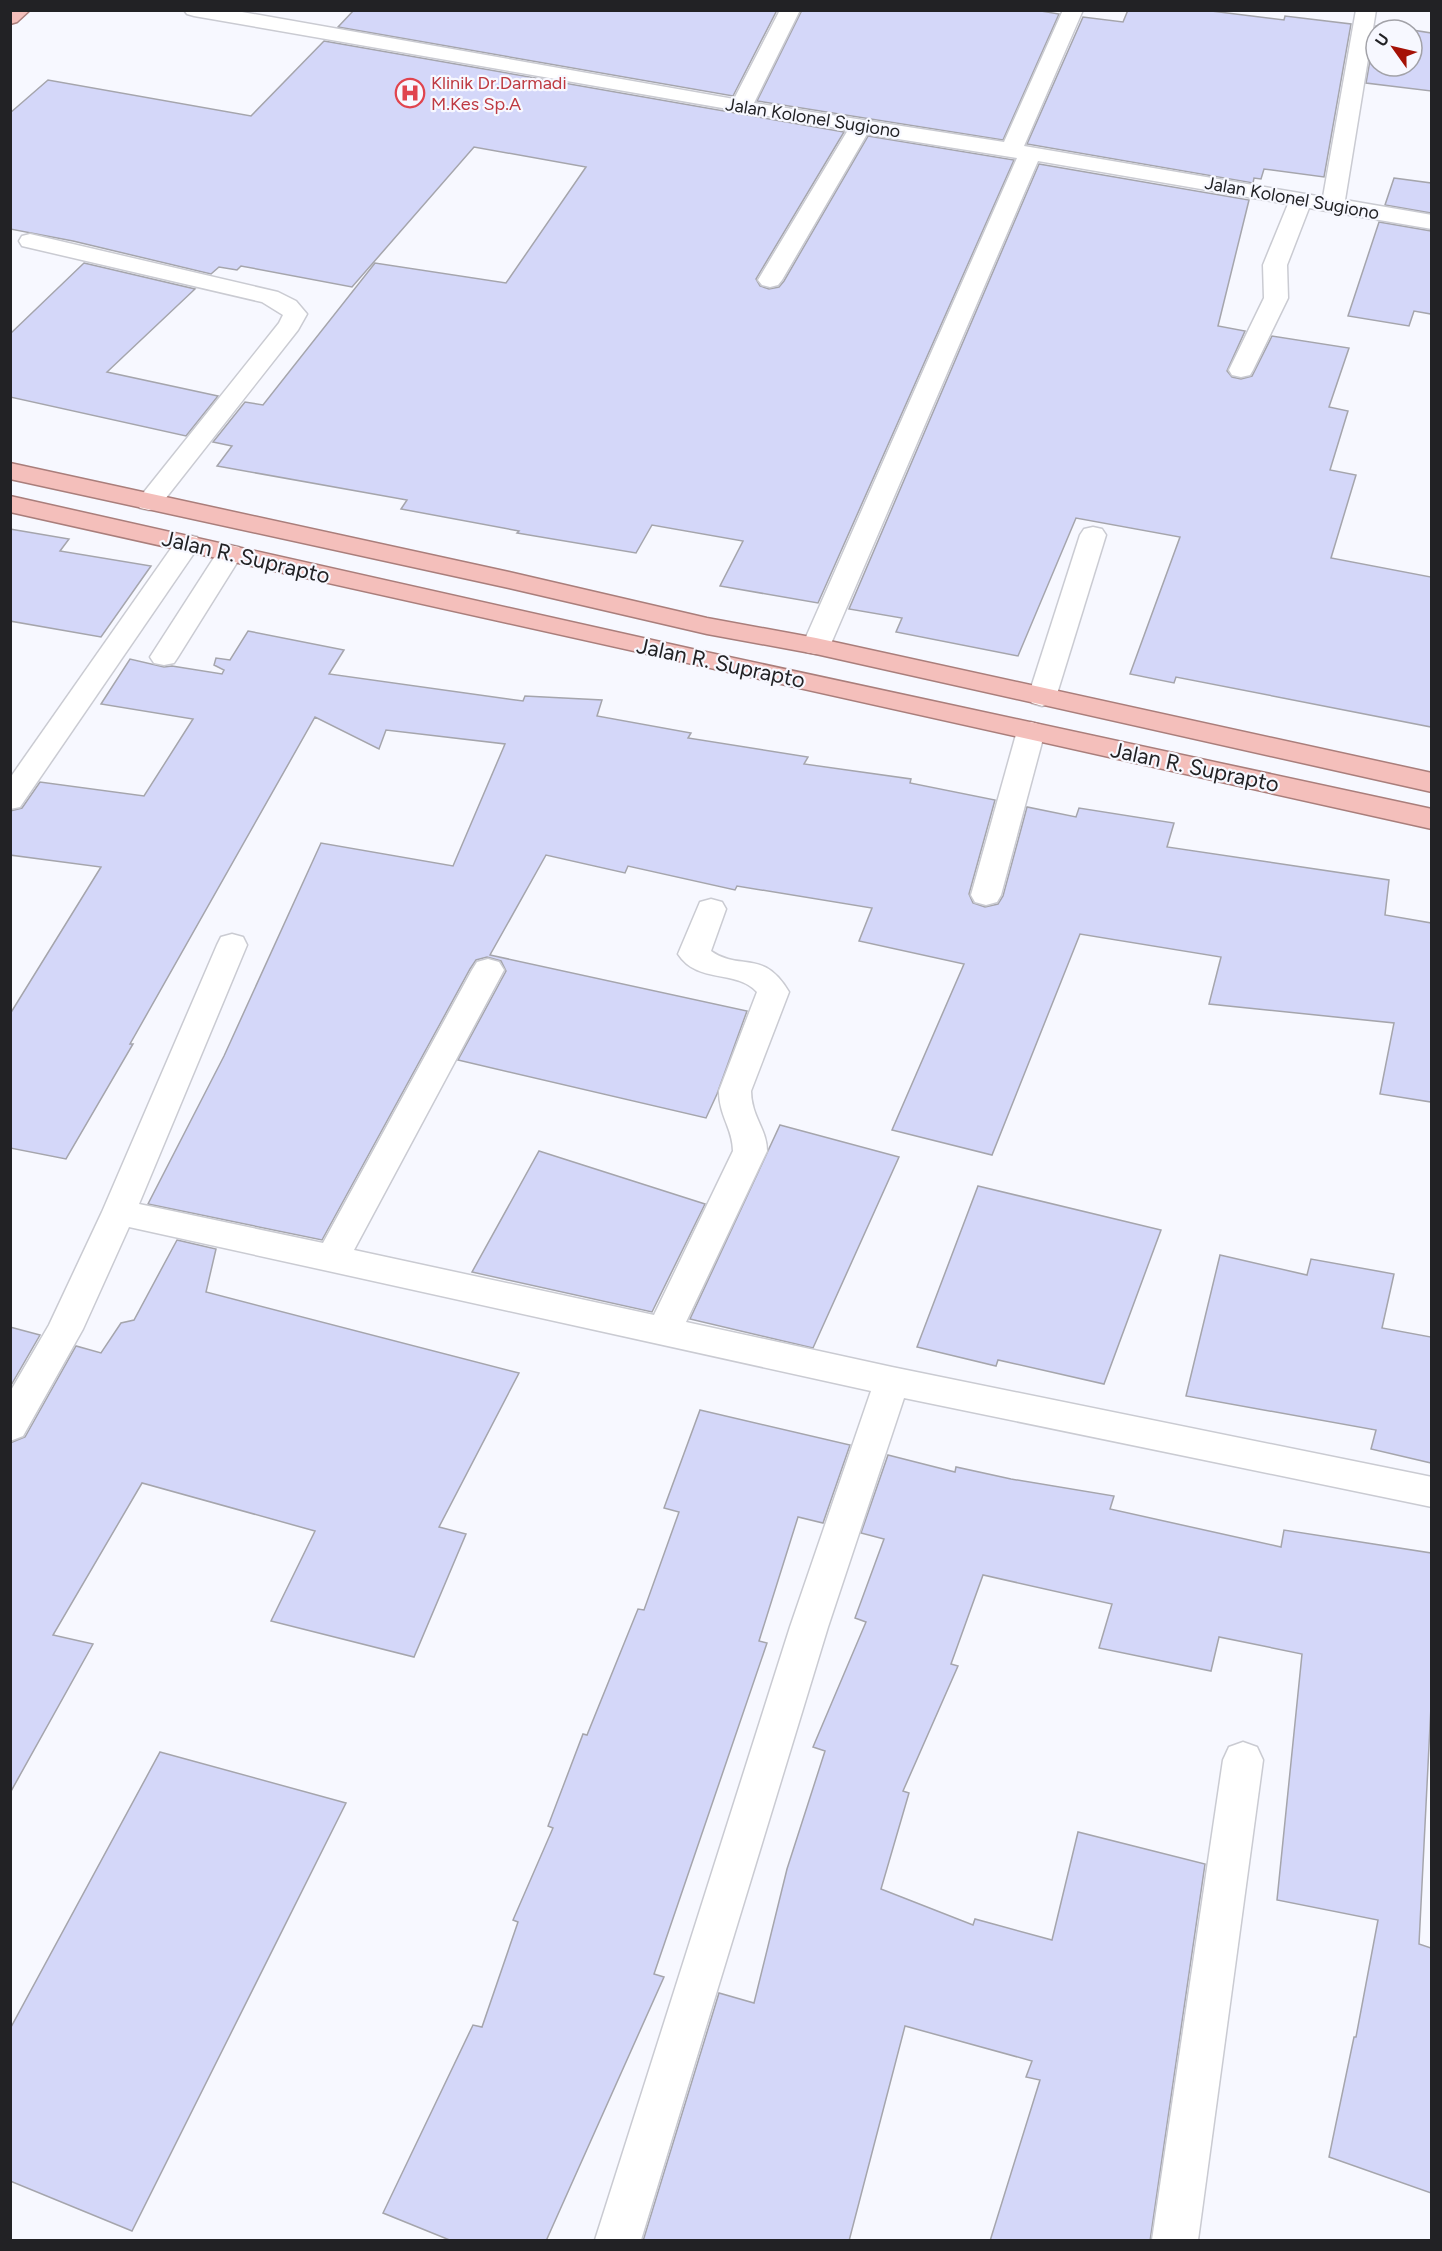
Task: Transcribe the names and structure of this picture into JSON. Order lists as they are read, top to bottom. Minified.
{"streets":{"highway":["Jalan R. Suprapto"],"street":["Jalan Kolonel Sugiono"]},"places":{"hospital":["Klinik Dr.Darmadi M.Kes Sp.A"]},"north":"top left"}
